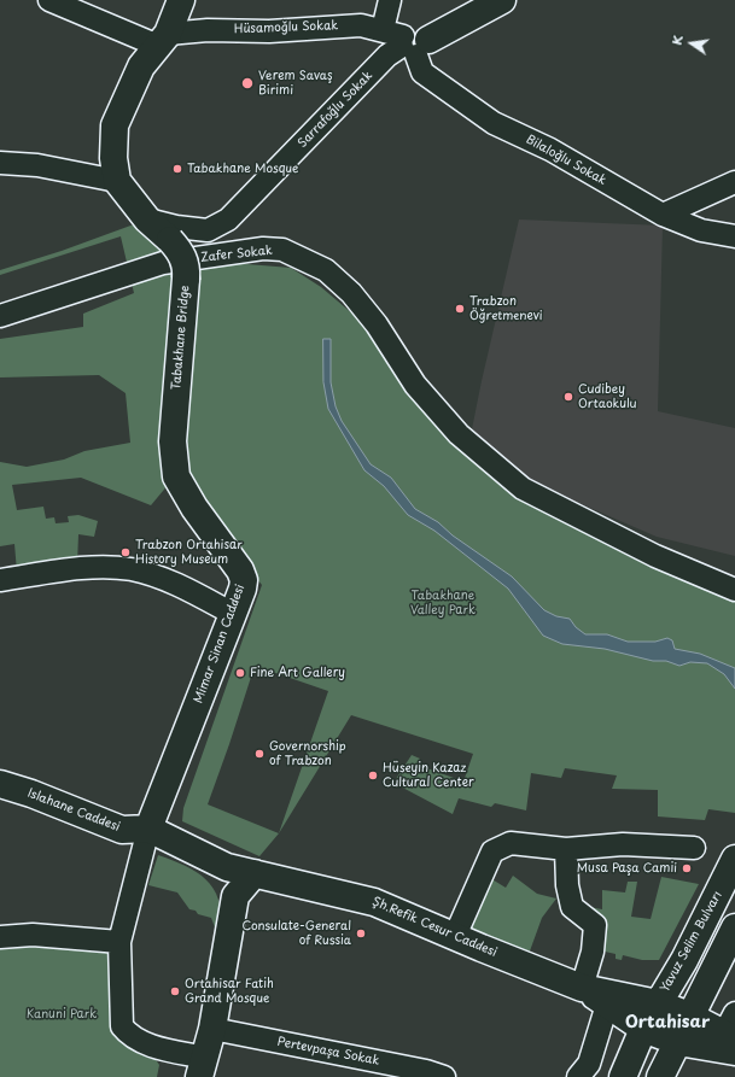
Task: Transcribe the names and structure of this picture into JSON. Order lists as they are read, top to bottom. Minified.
{"streets":{"street":["Hüsamoğlu Sokak","Sarrafoğlu Sokak","Bilaloğlu Sokak","Zafer Sokak","Tabakhane Bridge","Mimar Sinan Caddesi","Islahane Caddesi","Şh.Refik Cesur Caddesi","Yavuz Selim Bulvarı","Pertevpaşa Sokak"]},"crossings":[["Hüsamoğlu Sokak","Sarrafoğlu Sokak"],["Hüsamoğlu Sokak","Bilaloğlu Sokak"],["Sarrafoğlu Sokak","Bilaloğlu Sokak"],["Sarrafoğlu Sokak","Tabakhane Bridge"],["Tabakhane Bridge","Mimar Sinan Caddesi"],["Mimar Sinan Caddesi","Islahane Caddesi"],["Mimar Sinan Caddesi","Şh.Refik Cesur Caddesi"],["Islahane Caddesi","Şh.Refik Cesur Caddesi"],["Şh.Refik Cesur Caddesi","Yavuz Selim Bulvarı"]],"districts":["Ortahisar"],"parks":["Tabakhane Valley Park","Kanuni Park"],"places":["Verem Savaş Birimi","Tabakhane Mosque","Trabzon Öğretmenevi","Cudibey Ortaokulu","Trabzon Ortahisar History Museum","Fine Art Gallery","Governorship of Trabzon","Hüseyin Kazaz Cultural Center","Musa Paşa Camii","Consulate-General of Russia","Ortahisar Fatih Grand Mosque"],"north":"left"}
